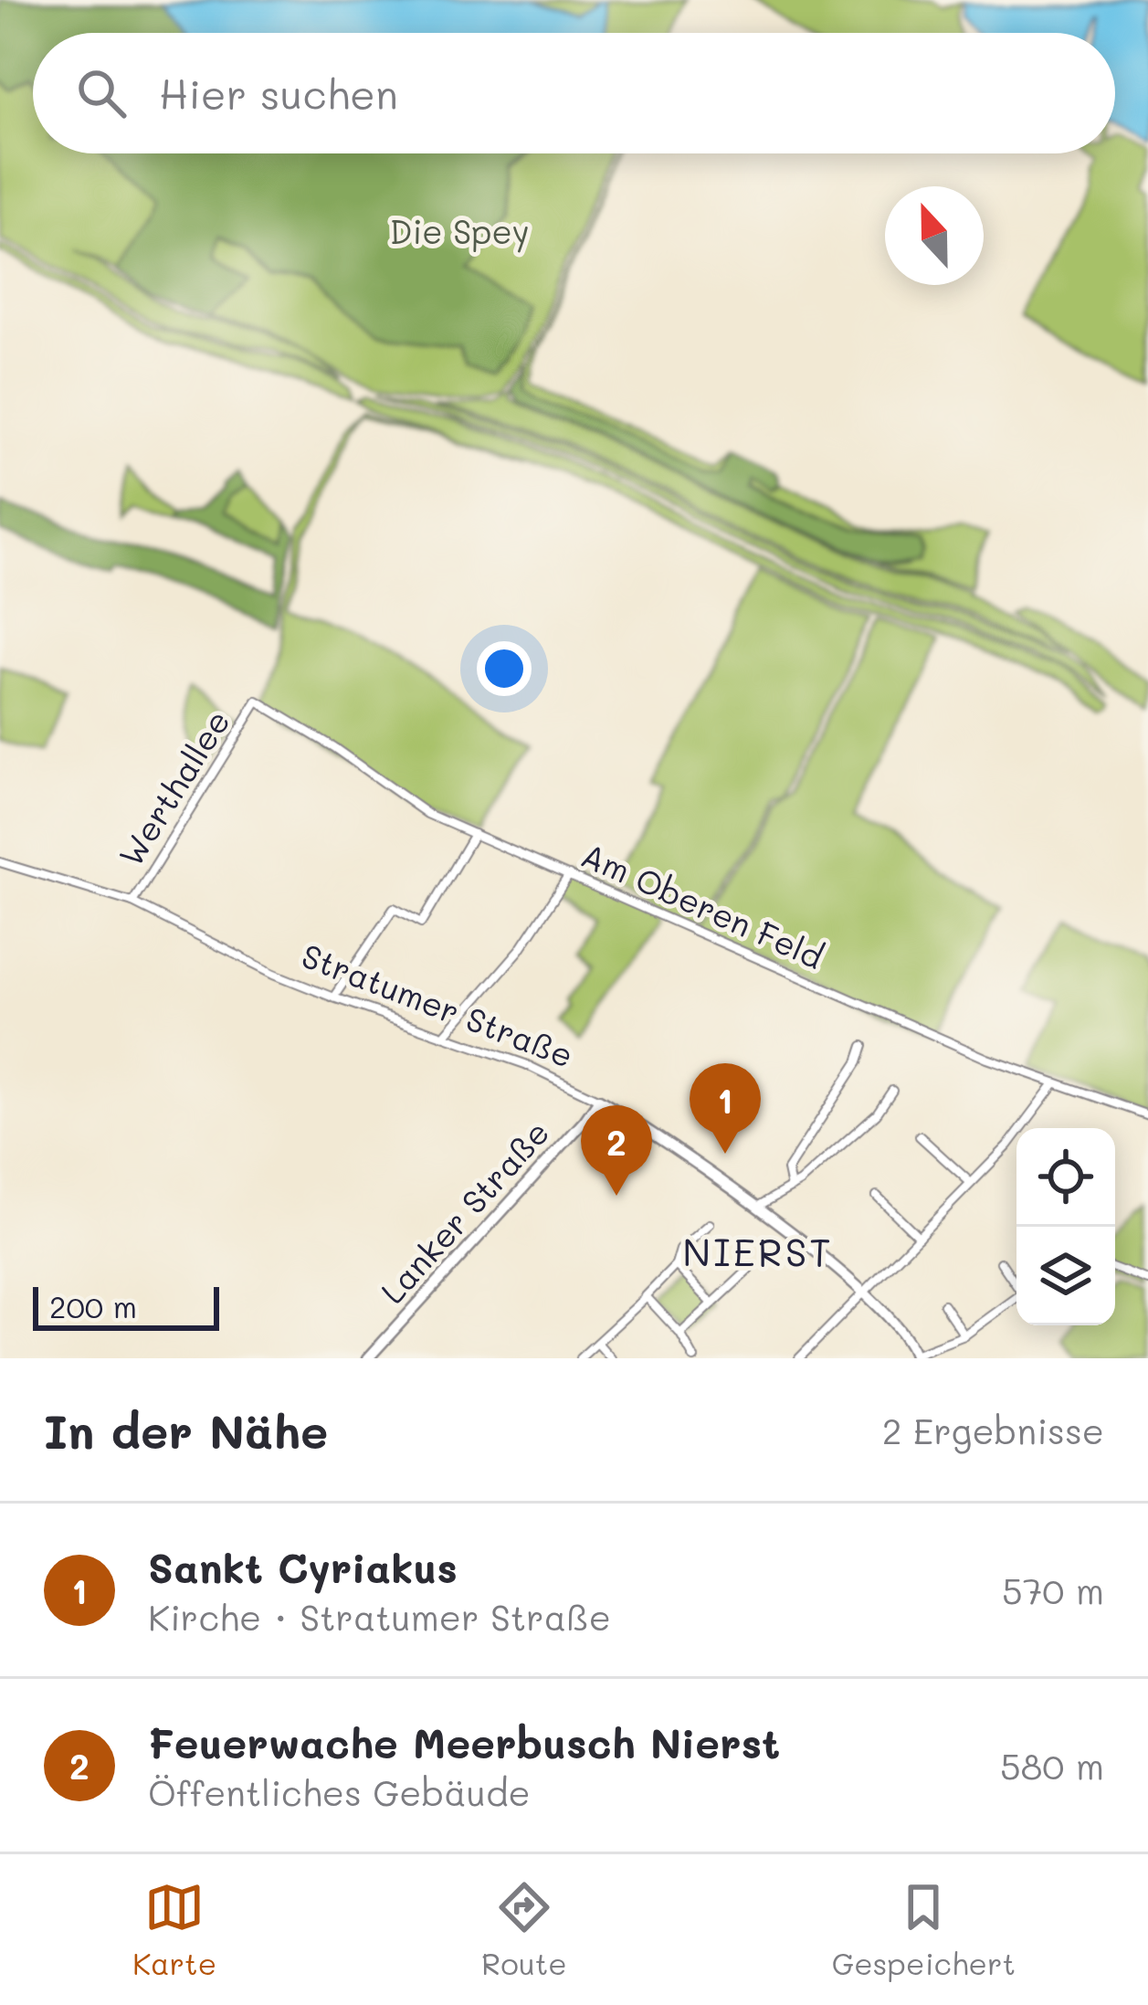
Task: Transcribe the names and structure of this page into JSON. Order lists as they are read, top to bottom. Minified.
{"streets":{"street":["Werthallee","Am Oberen Feld","Stratumer Straße","Lanker Straße"]},"crossings":[["Werthallee","Am Oberen Feld"],["Werthallee","Stratumer Straße"],["Stratumer Straße","Lanker Straße"]],"districts":["NIERST"],"parks":["Die Spey"],"scale_bar":"200 m","north":"top","page":{"search":"Hier suchen","pins":["1","2"],"scale":"200 m","heading":["In der Nähe","2 Ergebnisse"],"list":[{"mark":"1","name":"Sankt Cyriakus","note":"Kirche · Stratumer Straße","value":"570 m"},{"mark":"2","name":"Feuerwache Meerbusch Nierst","note":"Öffentliches Gebäude","value":"580 m"}],"nav":["Karte","Route","Gespeichert"]}}
